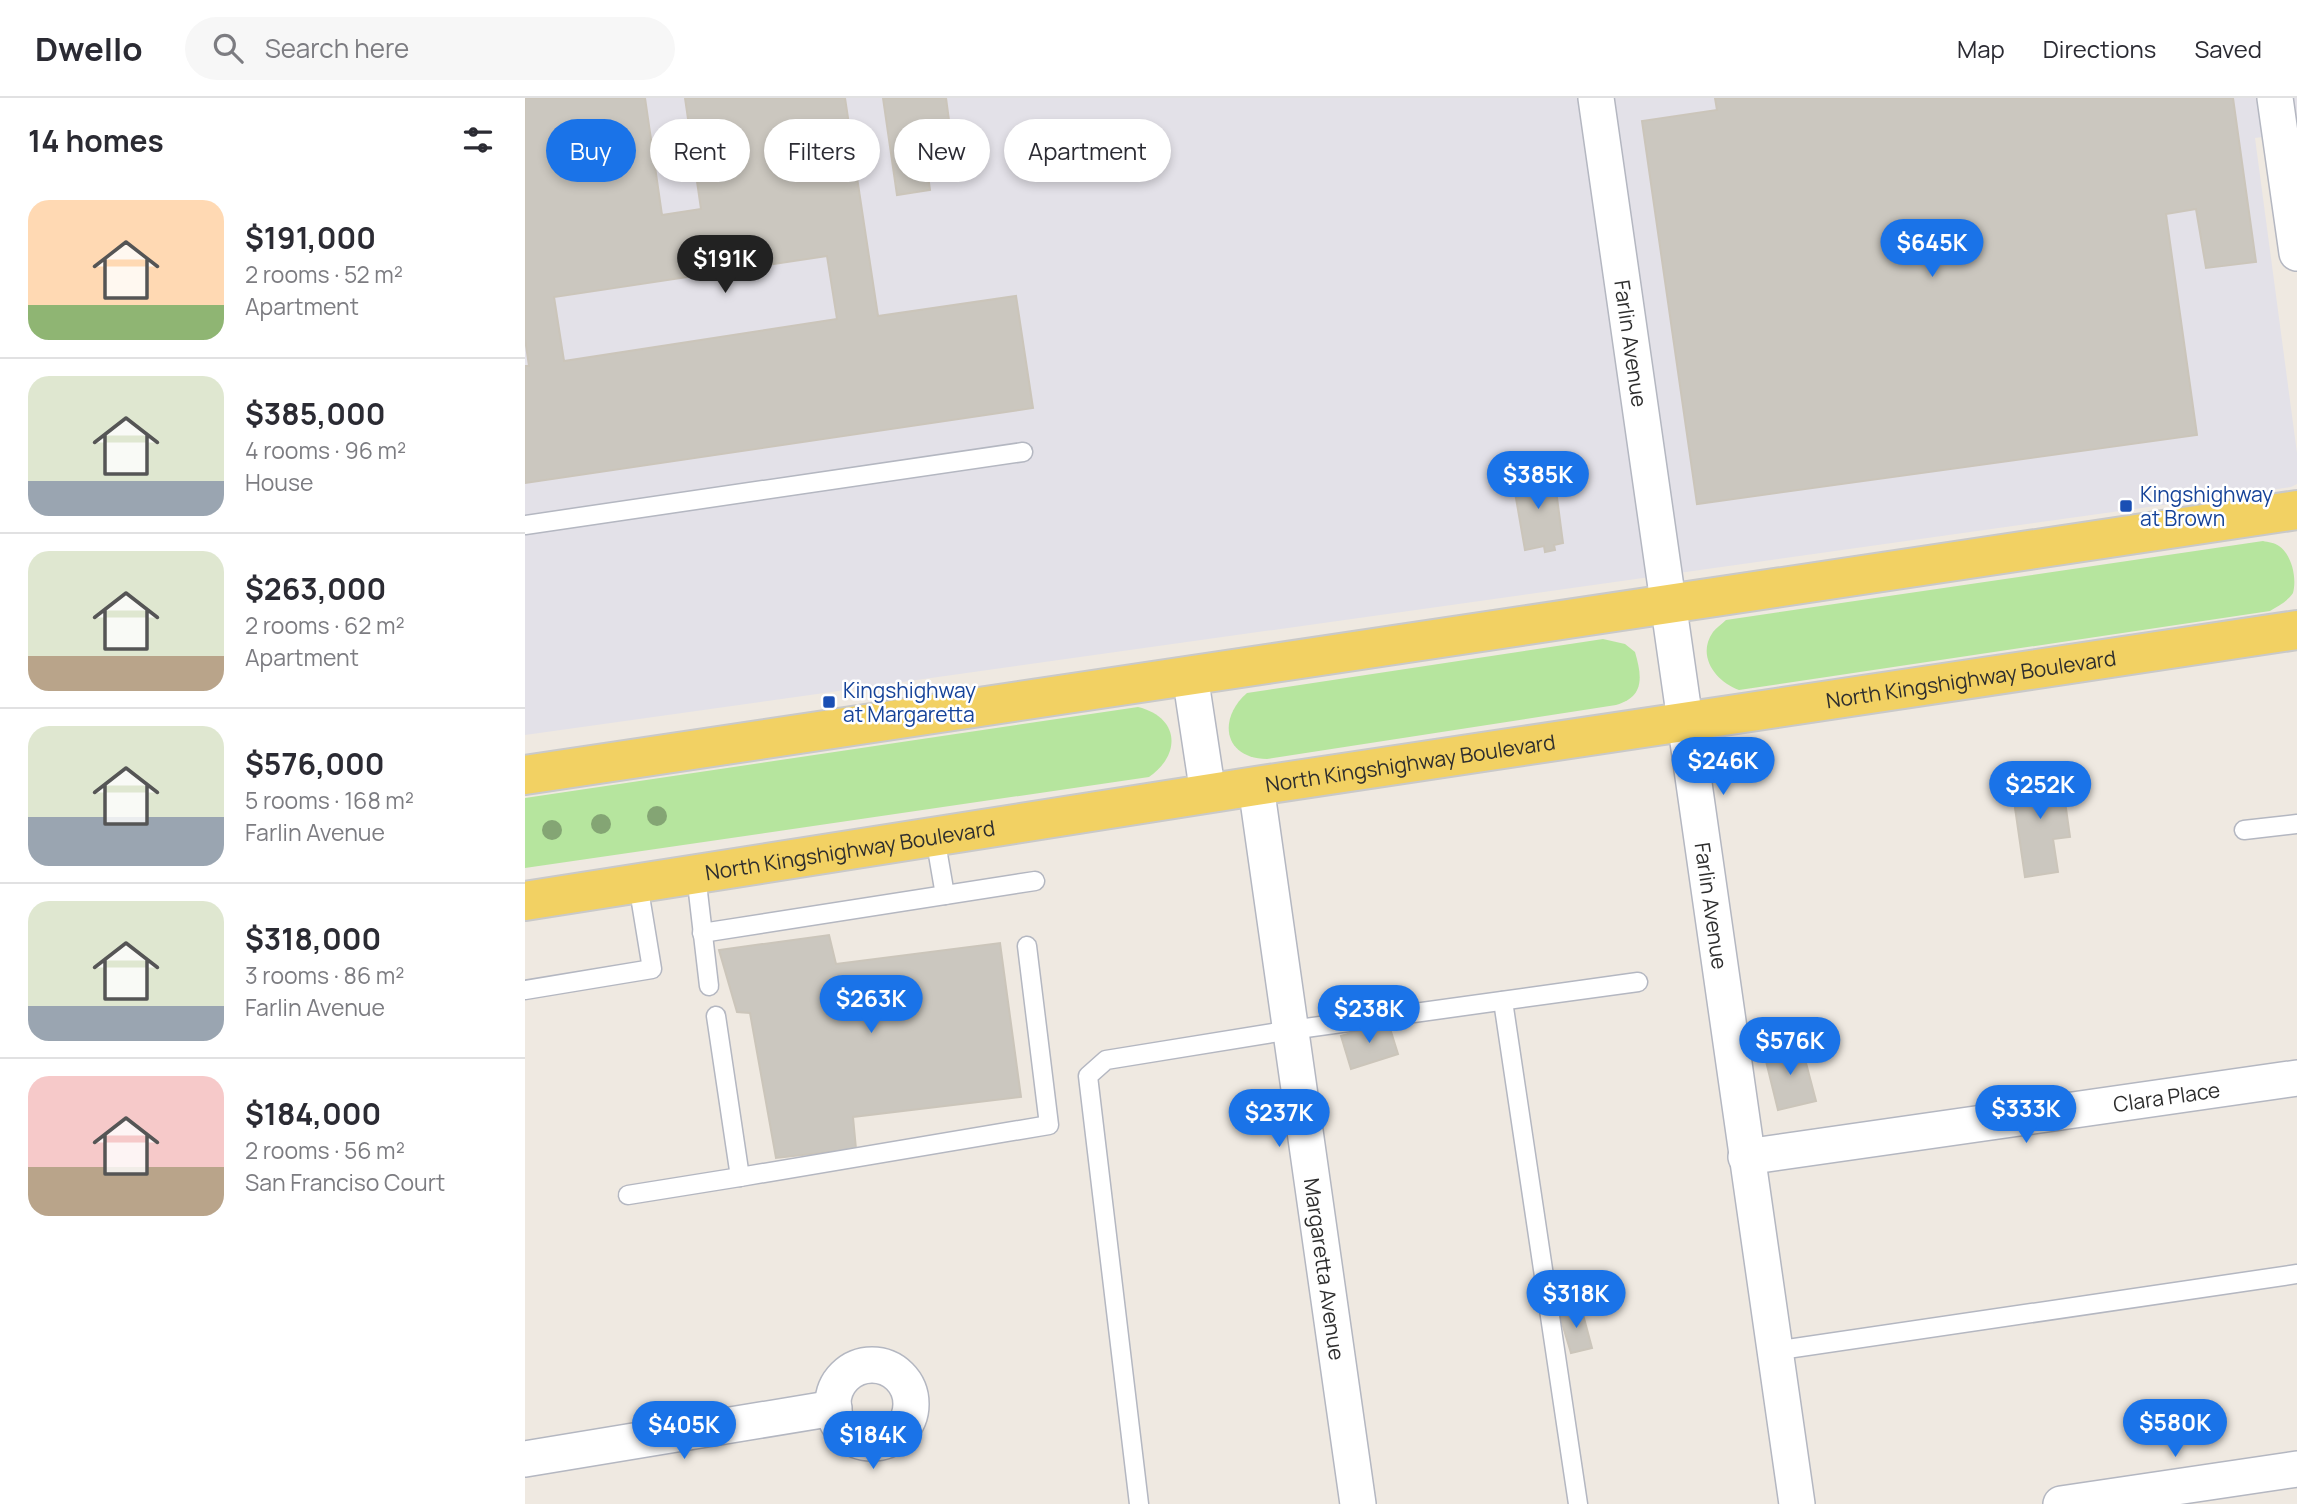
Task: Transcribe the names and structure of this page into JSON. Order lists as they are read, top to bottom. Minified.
{"streets":{"main road":["North Kingshighway Boulevard"],"street":["Farlin Avenue","Clara Place","Margaretta Avenue"]},"crossings":[["Farlin Avenue","North Kingshighway Boulevard"],["Farlin Avenue","Clara Place"],["North Kingshighway Boulevard","Margaretta Avenue"]],"places":{"transit":["Kingshighway at Brown","Kingshighway at Margaretta"]},"page":{"header":"Dwello","search":"Search here","nav":["Map","Directions","Saved"],"heading":"14 homes","chip":["Buy","Rent","Filters","New","Apartment"],"list":[{"name":"$191,000","note":"2 rooms · 52 m² · Apartment"},{"name":"$385,000","note":"4 rooms · 96 m² · House"},{"name":"$263,000","note":"2 rooms · 62 m² · Apartment"},{"name":"$576,000","note":"5 rooms · 168 m² · Farlin Avenue"},{"name":"$318,000","note":"3 rooms · 86 m² · Farlin Avenue"},{"name":"$184,000","note":"2 rooms · 56 m² · San Franciso Court"}],"price":["$645K","$191K","$385K","$246K","$252K","$263K","$238K","$576K","$333K","$237K","$318K","$580K","$405K","$184K"]}}
